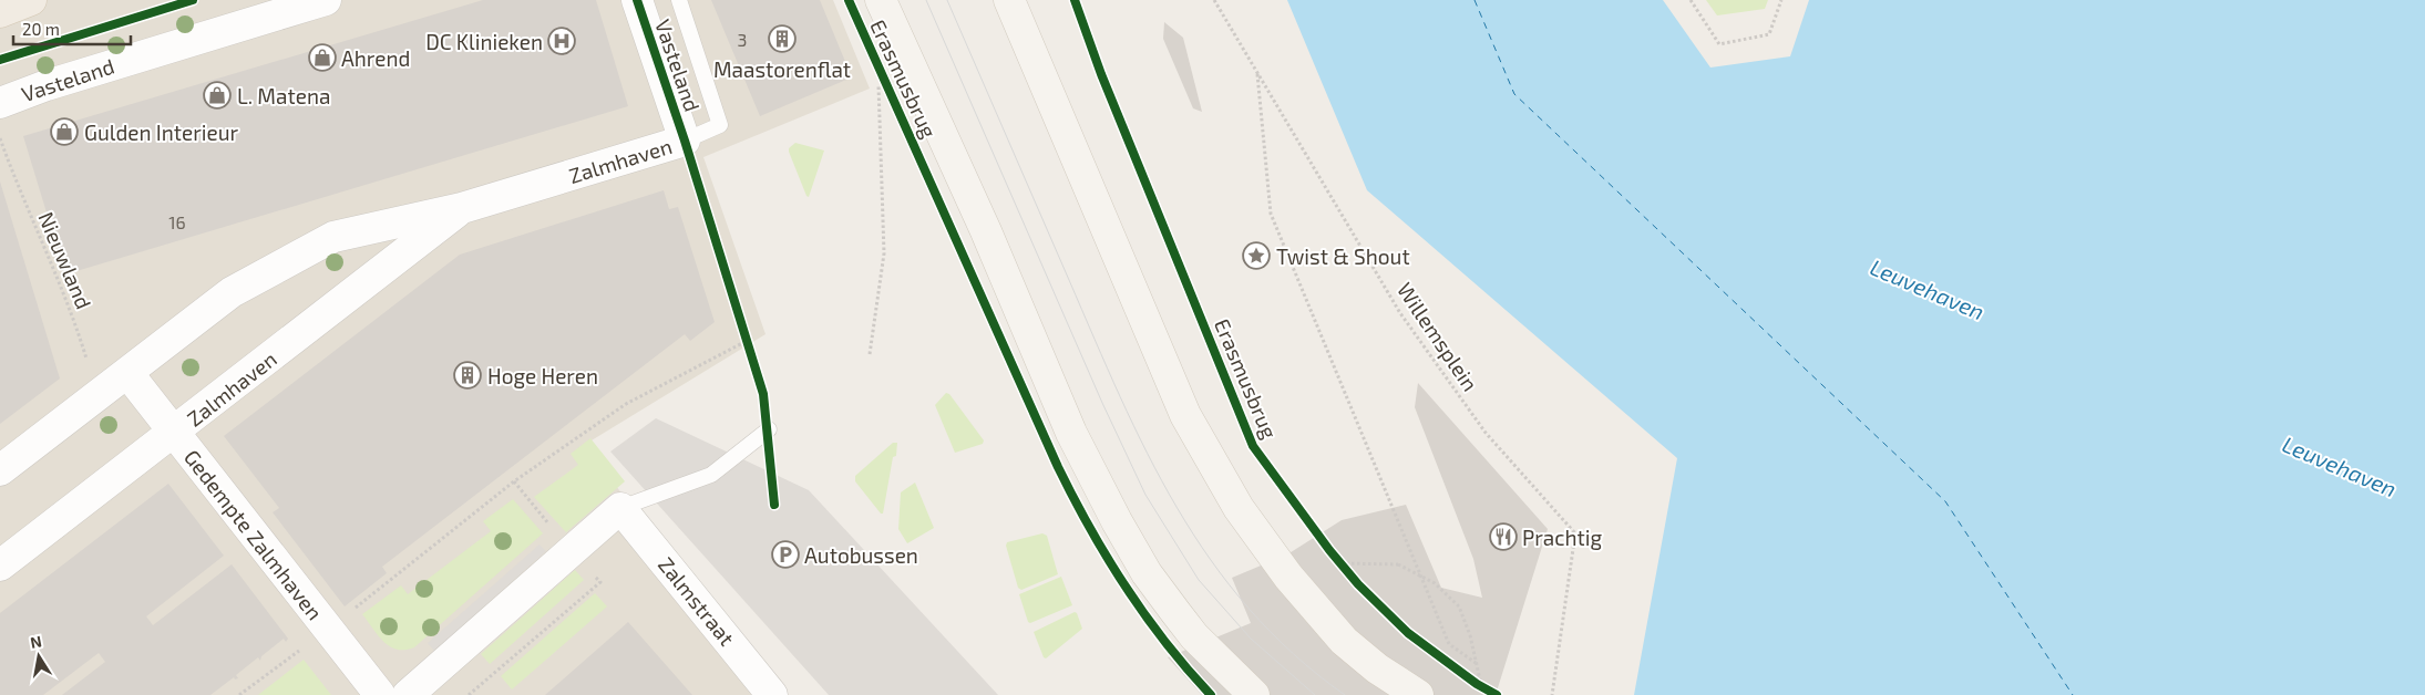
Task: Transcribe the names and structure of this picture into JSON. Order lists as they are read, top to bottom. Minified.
{"streets":{"main road":["Erasmusbrug"],"street":["Vasteland","Zalmhaven","Gedempte Zalmhaven","Zalmstraat"],"path":["Nieuwland","Willemsplein"]},"crossings":[["Vasteland","Zalmhaven"],["Zalmhaven","Nieuwland"],["Zalmhaven","Gedempte Zalmhaven"]],"water":["Leuvehaven"],"places":{"building":["Maastorenflat","Hoge Heren"],"hospital":["DC Klinieken"],"shop":["Ahrend","L. Matena","Gulden Interieur"],"place":["Twist & Shout"],"restaurant":["Prachtig"],"parking":["Autobussen"]},"house_numbers":["3","16"],"scale_bar":"20 m","north":"top"}
